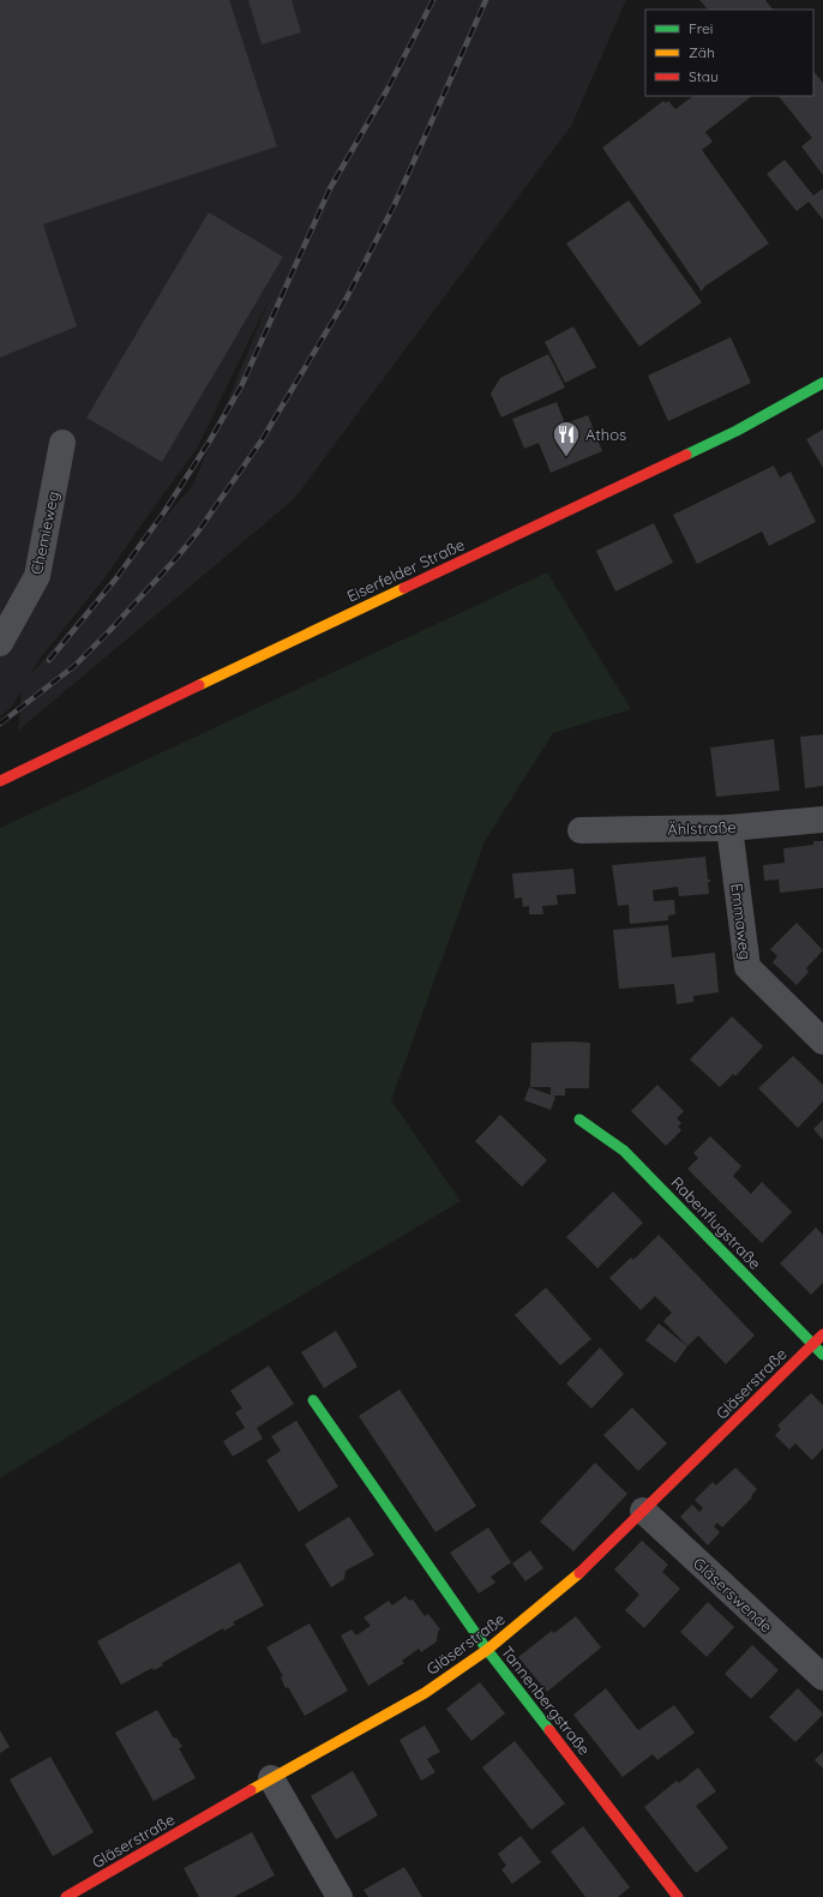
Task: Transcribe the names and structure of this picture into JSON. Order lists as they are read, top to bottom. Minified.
{"streets":{"street":["Chemieweg","Eiserfelder Straße","Ählstraße","Emmaweg","Rabenflugstraße","Gläserstraße","Gläserswende","Tannenbergstraße"]},"crossings":[["Ählstraße","Emmaweg"],["Rabenflugstraße","Gläserstraße"],["Gläserstraße","Gläserswende"],["Gläserstraße","Tannenbergstraße"]],"places":{"restaurant":["Athos"]},"legend":["Frei","Zäh","Stau"]}
